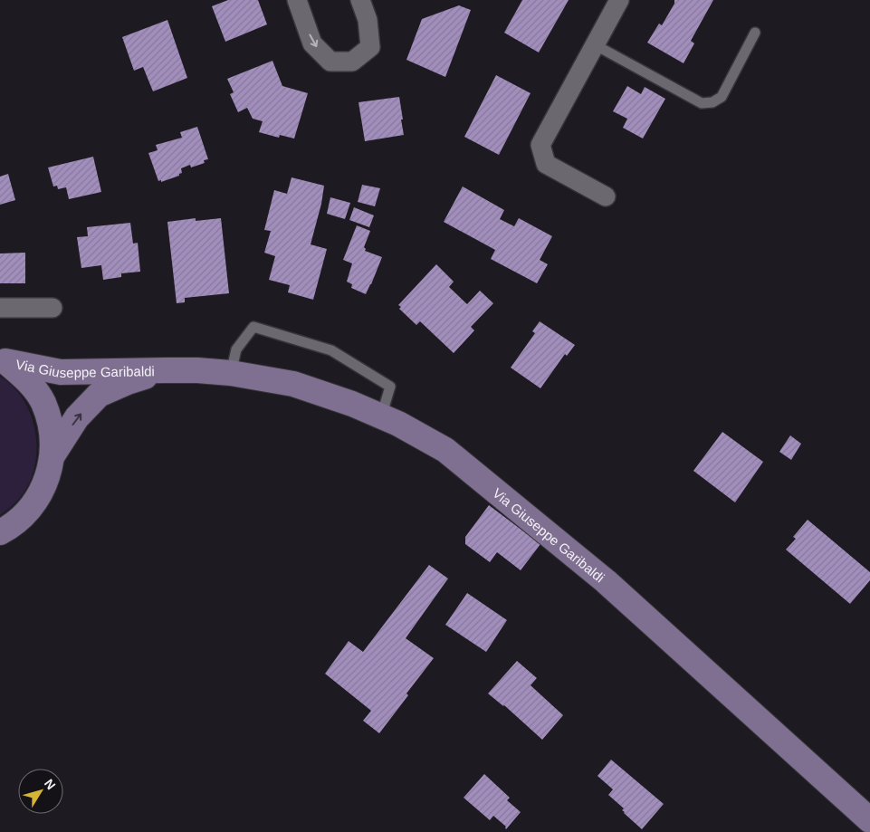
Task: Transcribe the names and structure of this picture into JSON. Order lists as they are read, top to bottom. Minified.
{"streets":{"main road":["Via Giuseppe Garibaldi"]},"north":"top right"}
